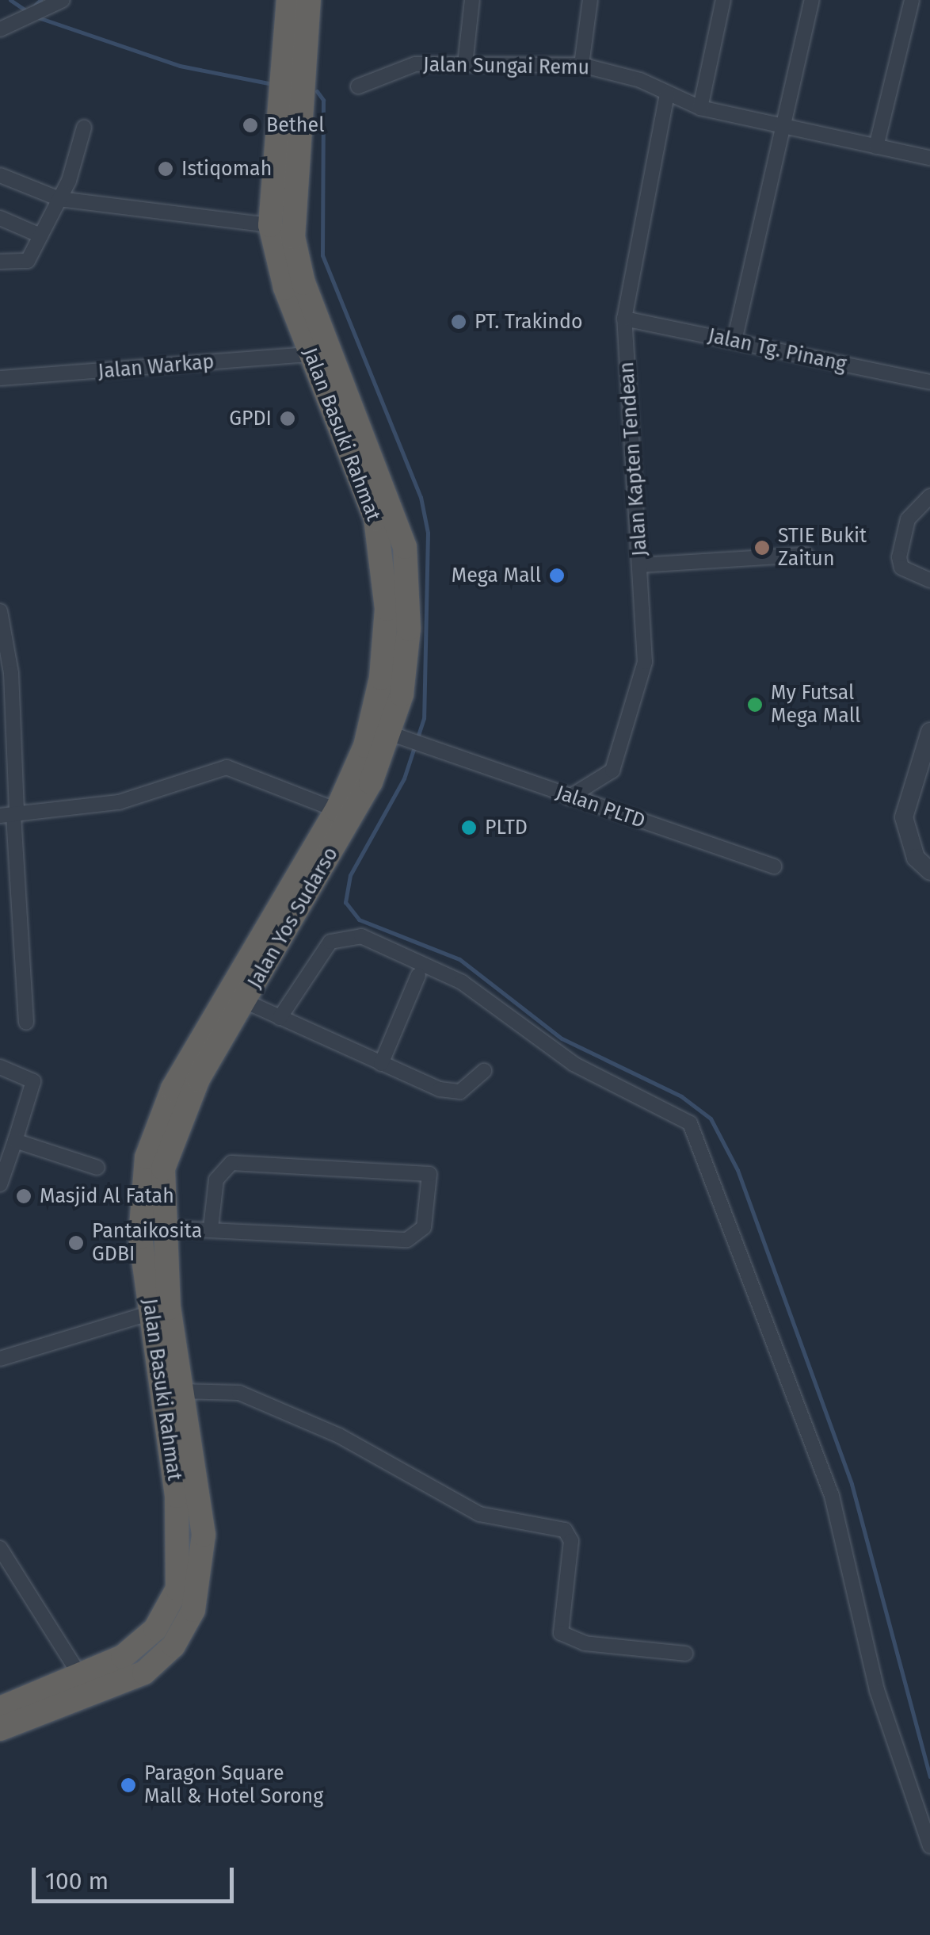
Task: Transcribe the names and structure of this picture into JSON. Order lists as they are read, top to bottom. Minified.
{"streets":{"highway":["Jalan Basuki Rahmat","Jalan Yos Sudarso"],"street":["Jalan Sungai Remu","Jalan Tg. Pinang","Jalan Warkap","Jalan Kapten Tendean","Jalan PLTD"]},"crossings":[["Jalan Sungai Remu","Jalan Kapten Tendean"],["Jalan Tg. Pinang","Jalan Kapten Tendean"],["Jalan Warkap","Jalan Basuki Rahmat"],["Jalan Basuki Rahmat","Jalan PLTD"],["Jalan Basuki Rahmat","Jalan Yos Sudarso"],["Jalan Kapten Tendean","Jalan PLTD"],["Jalan PLTD","Jalan Yos Sudarso"]],"places":["Bethel","Istiqomah","PT. Trakindo","GPDI","STIE Bukit Zaitun","Mega Mall","My Futsal Mega Mall","PLTD","Masjid Al Fatah","Pantaikosita GDBI","Paragon Square Mall & Hotel Sorong"],"scale_bar":"100 m"}
